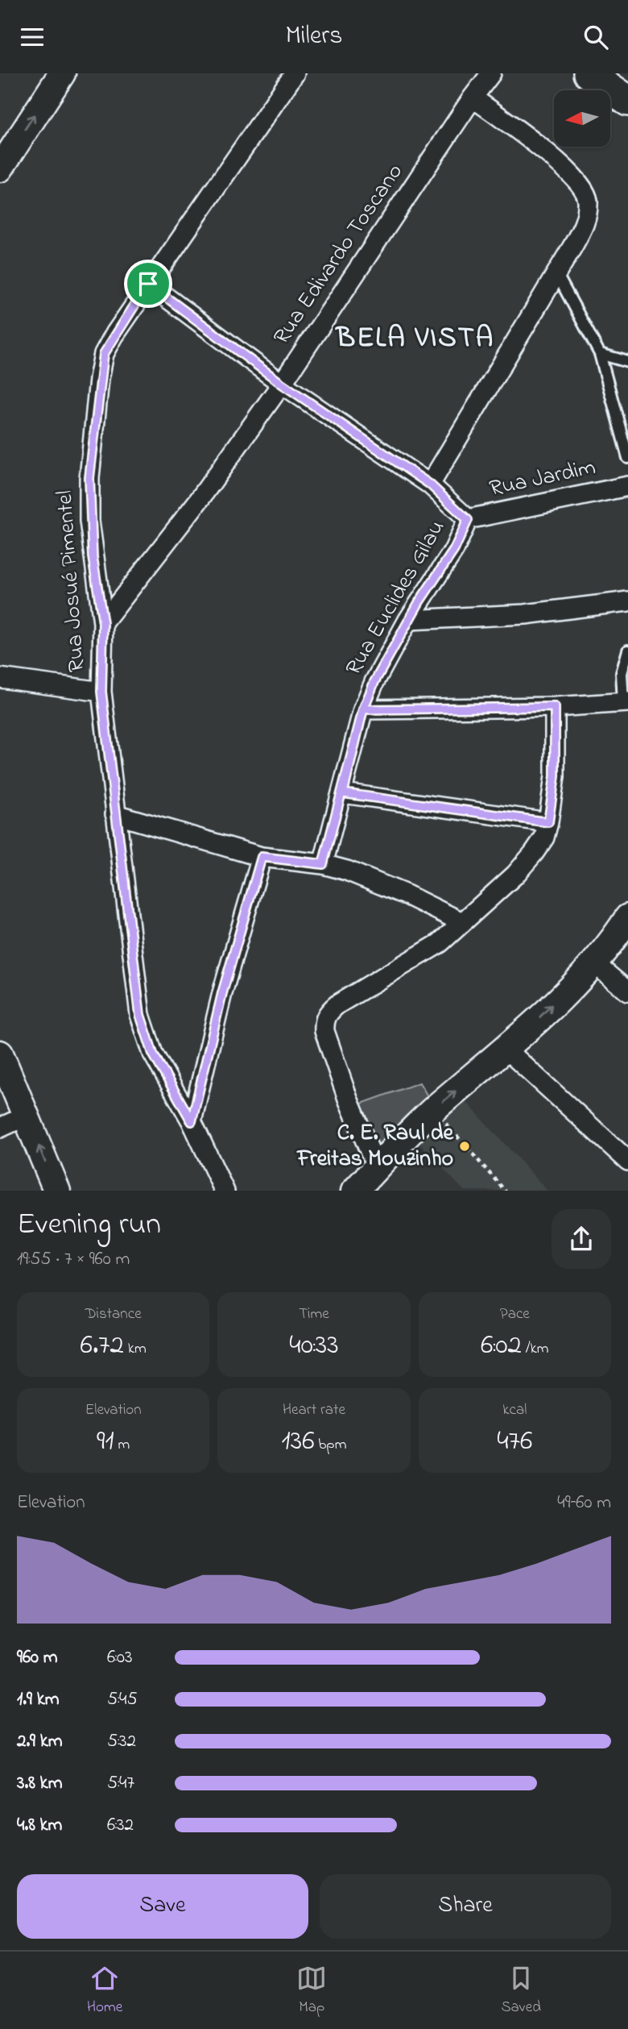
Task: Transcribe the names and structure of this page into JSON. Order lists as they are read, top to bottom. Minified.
{"streets":{"street":["Rua Edivardo Toscano","Rua Jardim","Rua Josué Pimentel","Rua Euclides Gilau"]},"crossings":[["Rua Edivardo Toscano","Rua Josué Pimentel"],["Rua Jardim","Rua Euclides Gilau"]],"districts":["BELA VISTA"],"places":["C. E. Raul de Freitas Mouzinho"],"north":"left","page":{"header":"Milers","heading":["Evening run","19:55 · 7 × 960 m"],"stats":[["Distance","6.72 km"],["Time","40:33"],["Pace","6:02 /km"],["Elevation","91 m"],["Heart rate","136 bpm"],["kcal","476"]],"chart":["Elevation","49–60 m"],"list":[{"name":"960 m","note":"6:03"},{"name":"1.9 km","note":"5:45"},{"name":"2.9 km","note":"5:32"},{"name":"3.8 km","note":"5:47"},{"name":"4.8 km","note":"6:32"}],"buttons":["Save","Share"],"tabs":["Home","Map","Saved"]}}
